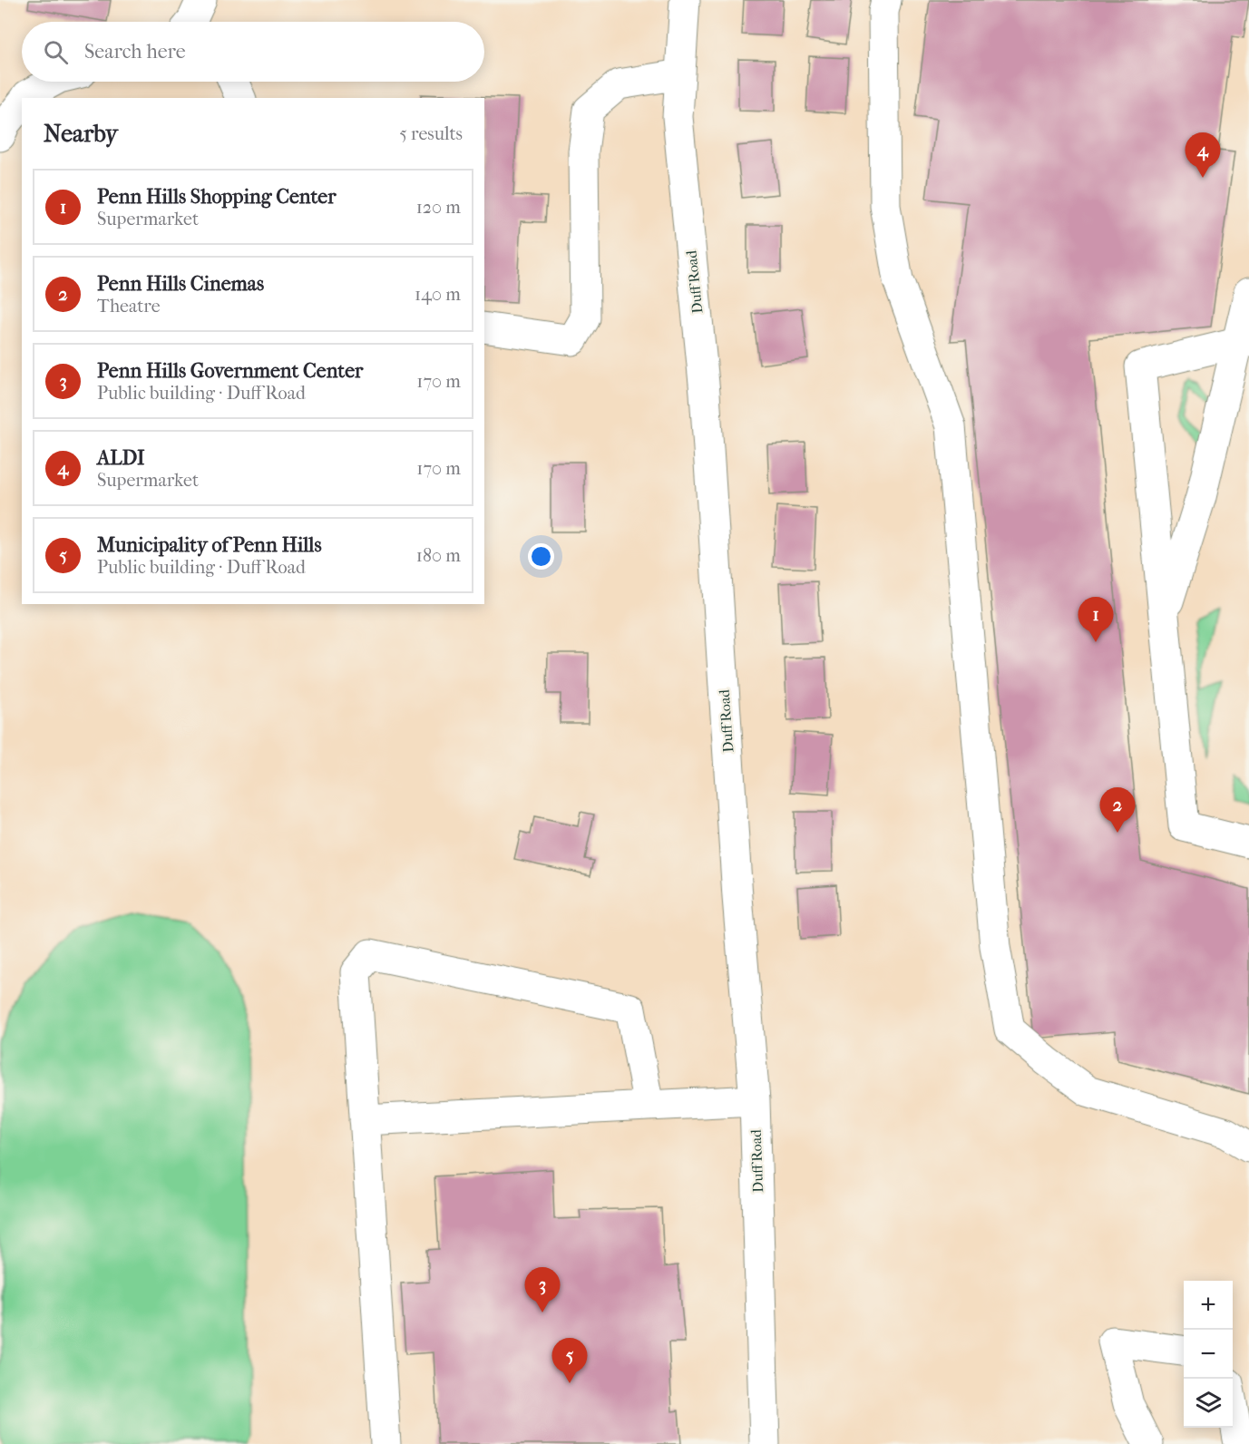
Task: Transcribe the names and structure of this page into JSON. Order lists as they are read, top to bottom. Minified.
{"streets":{"street":["Duff Road"]},"page":{"search":"Search here","heading":["Nearby","5 results"],"pins":["4","1","2","3","5"],"list":[{"mark":"1","name":"Penn Hills Shopping Center","note":"Supermarket","value":"120 m"},{"mark":"2","name":"Penn Hills Cinemas","note":"Theatre","value":"140 m"},{"mark":"3","name":"Penn Hills Government Center","note":"Public building · Duff Road","value":"170 m"},{"mark":"4","name":"ALDI","note":"Supermarket","value":"170 m"},{"mark":"5","name":"Municipality of Penn Hills","note":"Public building · Duff Road","value":"180 m"}],"map_buttons":["+","−"]}}
